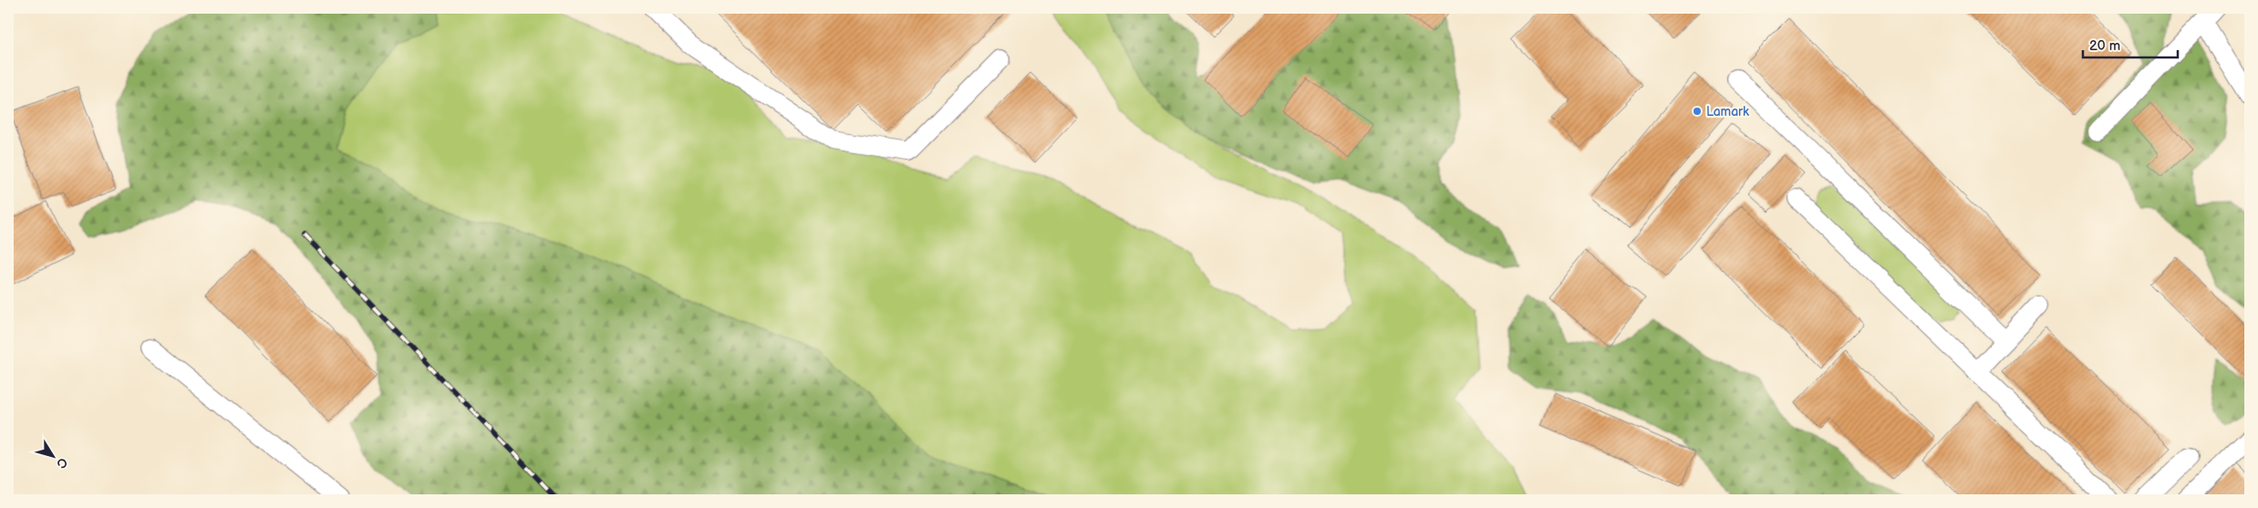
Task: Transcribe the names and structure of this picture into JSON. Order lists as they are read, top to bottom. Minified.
{"places":["Lamark"],"scale_bar":"20 m","north":"bottom right"}
